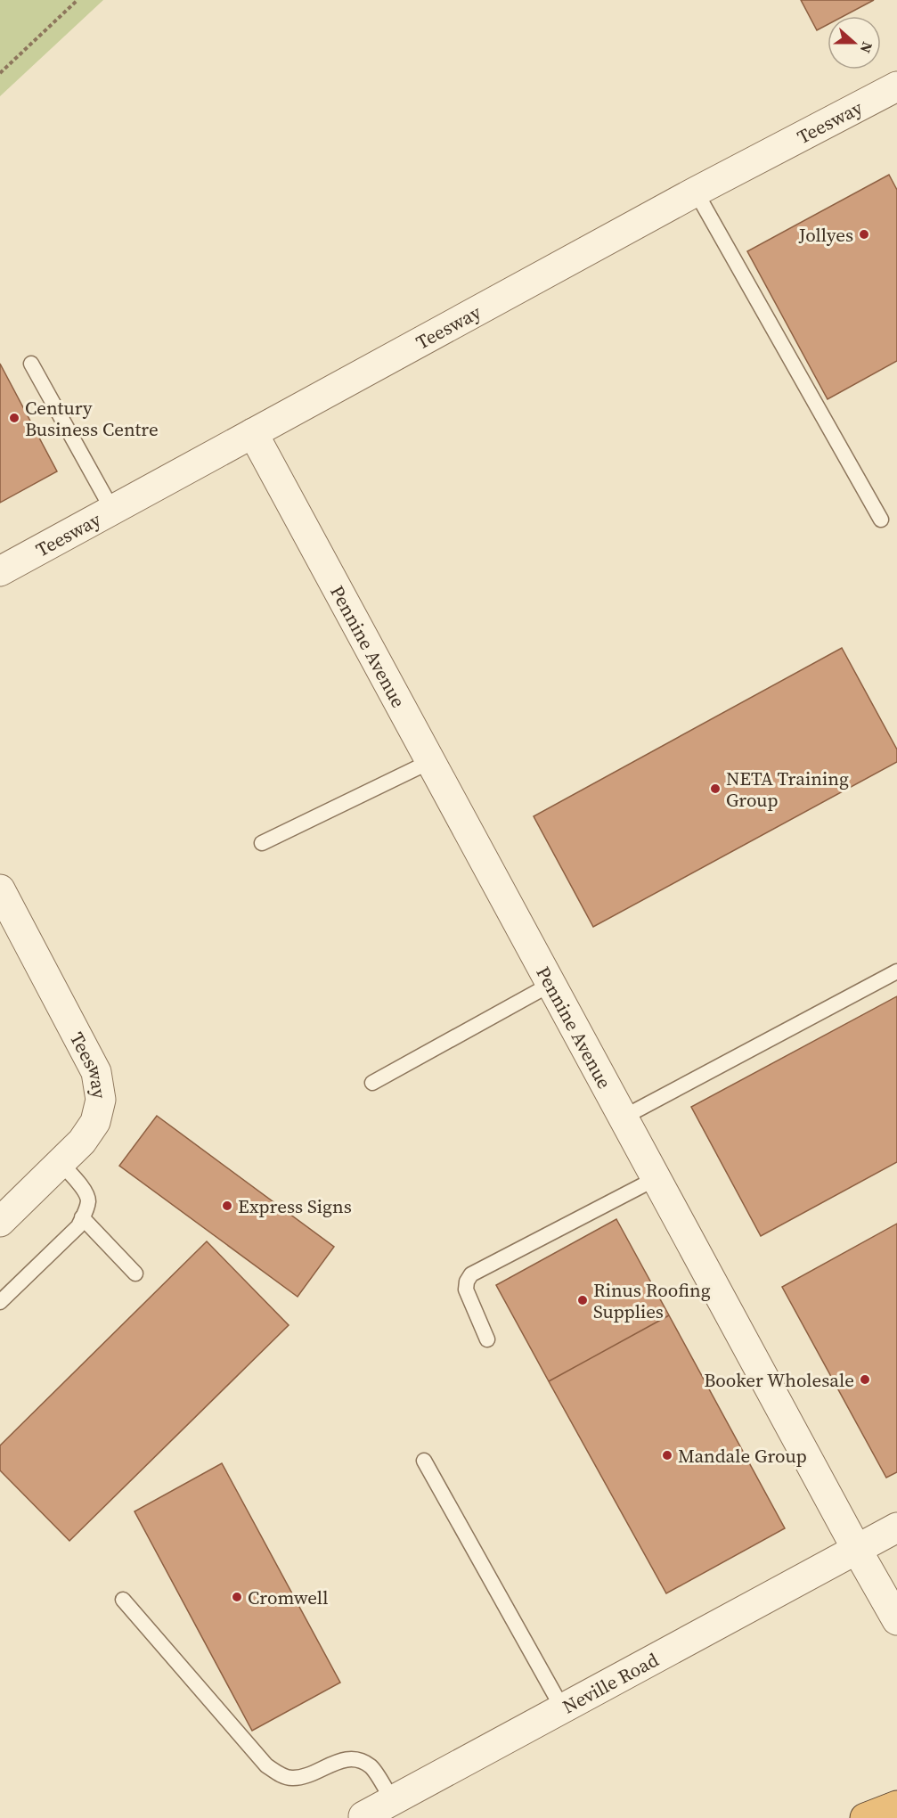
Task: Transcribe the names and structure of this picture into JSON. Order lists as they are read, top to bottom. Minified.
{"streets":{"street":["Teesway","Pennine Avenue","Neville Road"]},"crossings":[["Teesway","Pennine Avenue"],["Pennine Avenue","Neville Road"]],"places":["Jollyes","Century Business Centre","NETA Training Group","Express Signs","Rinus Roofing Supplies","Booker Wholesale","Mandale Group","Cromwell"],"north":"right"}
